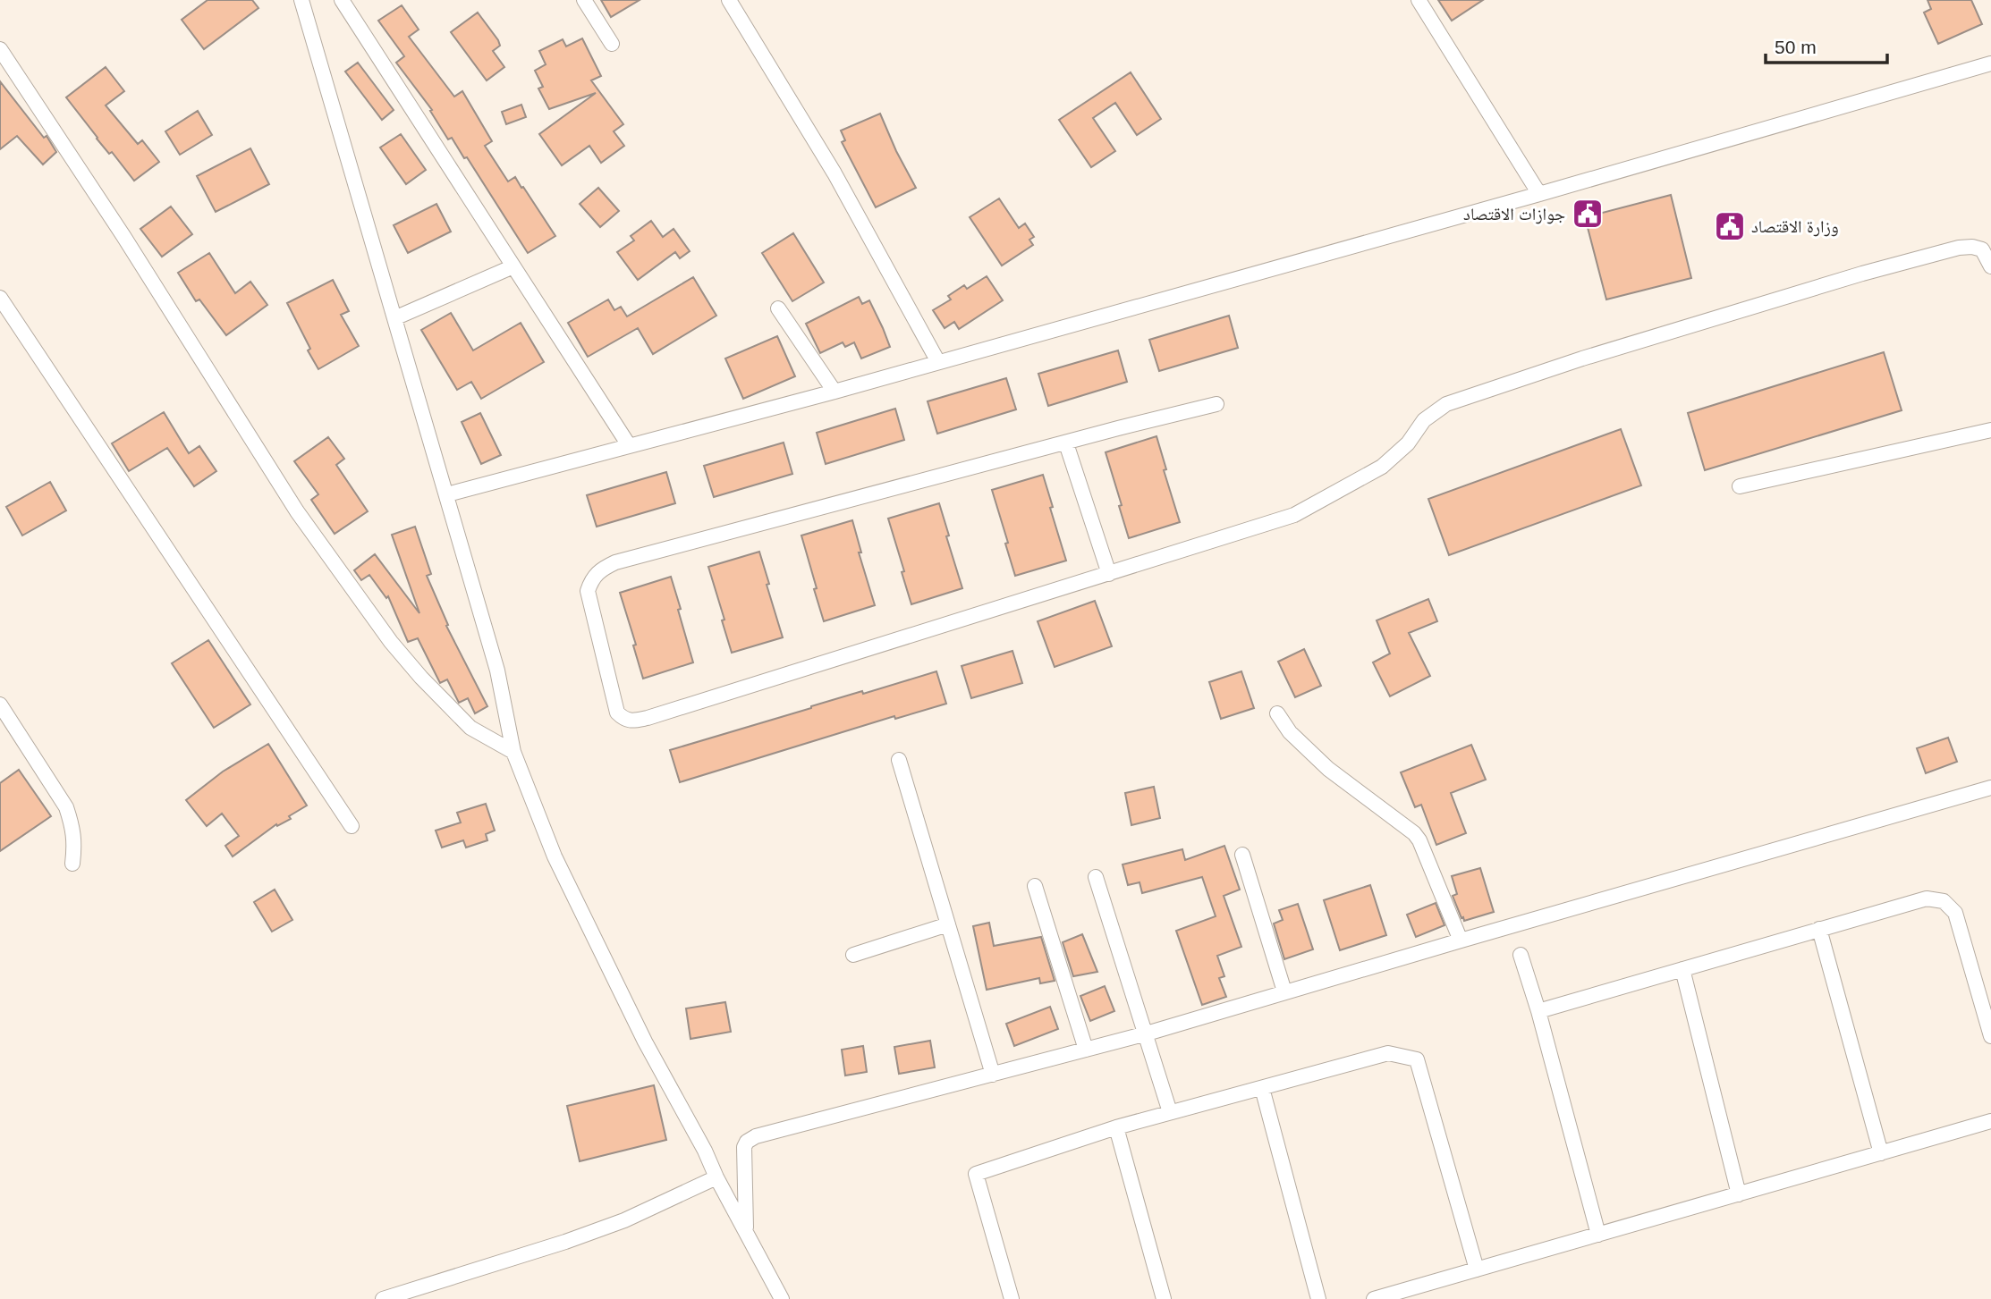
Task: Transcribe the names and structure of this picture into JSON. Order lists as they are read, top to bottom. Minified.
{"places":{"public building":["جوازات الاقتصاد","وزارة الاقتصاد"]},"scale_bar":"50 m"}
